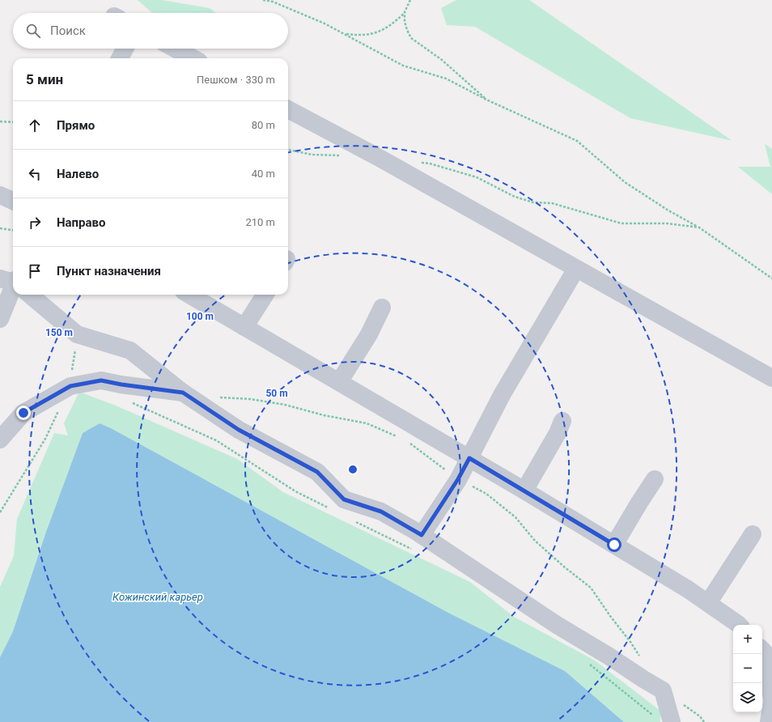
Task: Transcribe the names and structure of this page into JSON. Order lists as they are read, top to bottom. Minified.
{"water":["Кожинский карьер"],"page":{"search":"Поиск","heading":["5 мин","Пешком · 330 m"],"list":[["Прямо","80 m"],["Налево","40 m"],["Направо","210 m"],"Пункт назначения"],"map_buttons":["+","−"]},"rings":["100 m","150 m","50 m"]}
